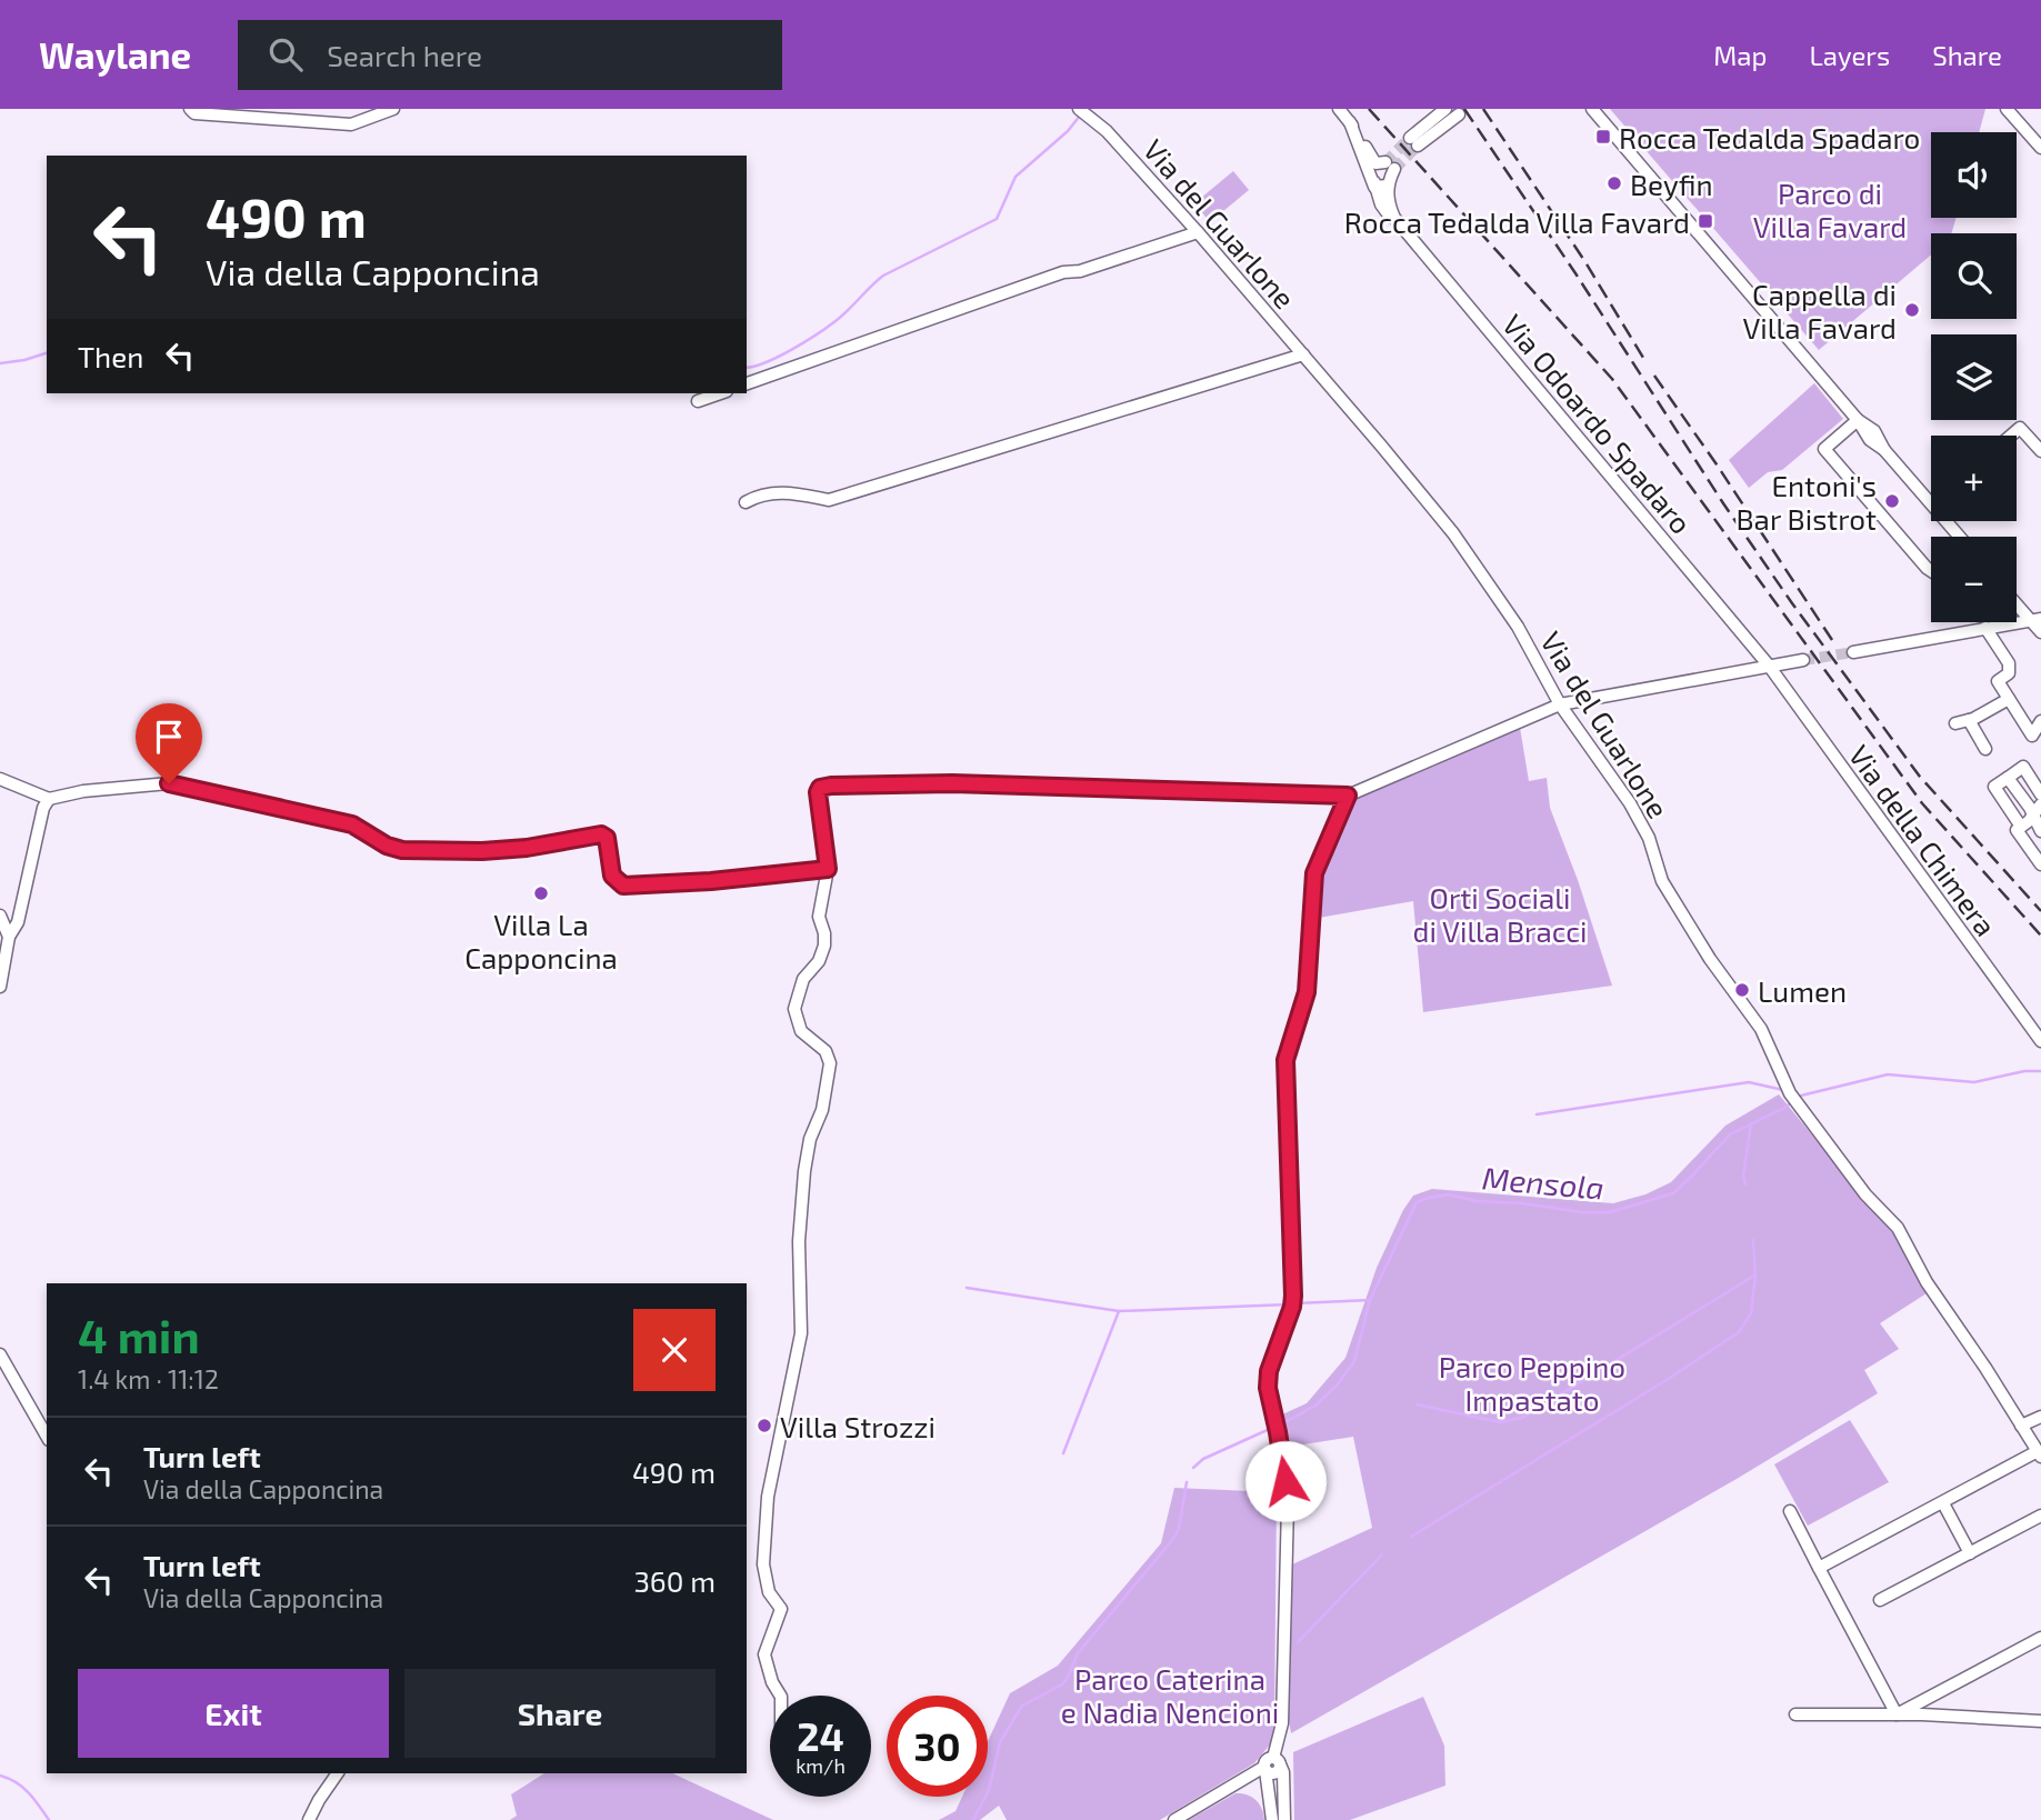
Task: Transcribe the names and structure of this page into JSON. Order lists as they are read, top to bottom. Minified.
{"streets":{"street":["Via del Guarlone","Via Odoardo Spadaro","Via della Chimera"]},"crossings":[["Via Odoardo Spadaro","Via della Chimera"]],"water":["Mensola"],"parks":["Parco di Villa Favard","Orti Sociali di Villa Bracci","Parco Peppino Impastato","Parco Caterina e Nadia Nencioni"],"places":{"transit":["Rocca Tedalda Spadaro","Rocca Tedalda Villa Favard"],"other":["Beyfin","Cappella di Villa Favard","Entoni's Bar Bistrot","Villa La Capponcina","Lumen","Villa Strozzi"]},"page":{"header":"Waylane","search":"Search here","nav":["Map","Layers","Share"],"map_buttons":["+","−"],"turn":["490 m","Via della Capponcina"],"then":"Then","heading":["4 min","1.4 km · 11:12"],"list":[{"name":"Turn left","note":"Via della Capponcina","value":"490 m"},{"name":"Turn left","note":"Via della Capponcina","value":"360 m"}],"buttons":["Exit","Share"],"speed":"24 km/h","limit":"30"}}
